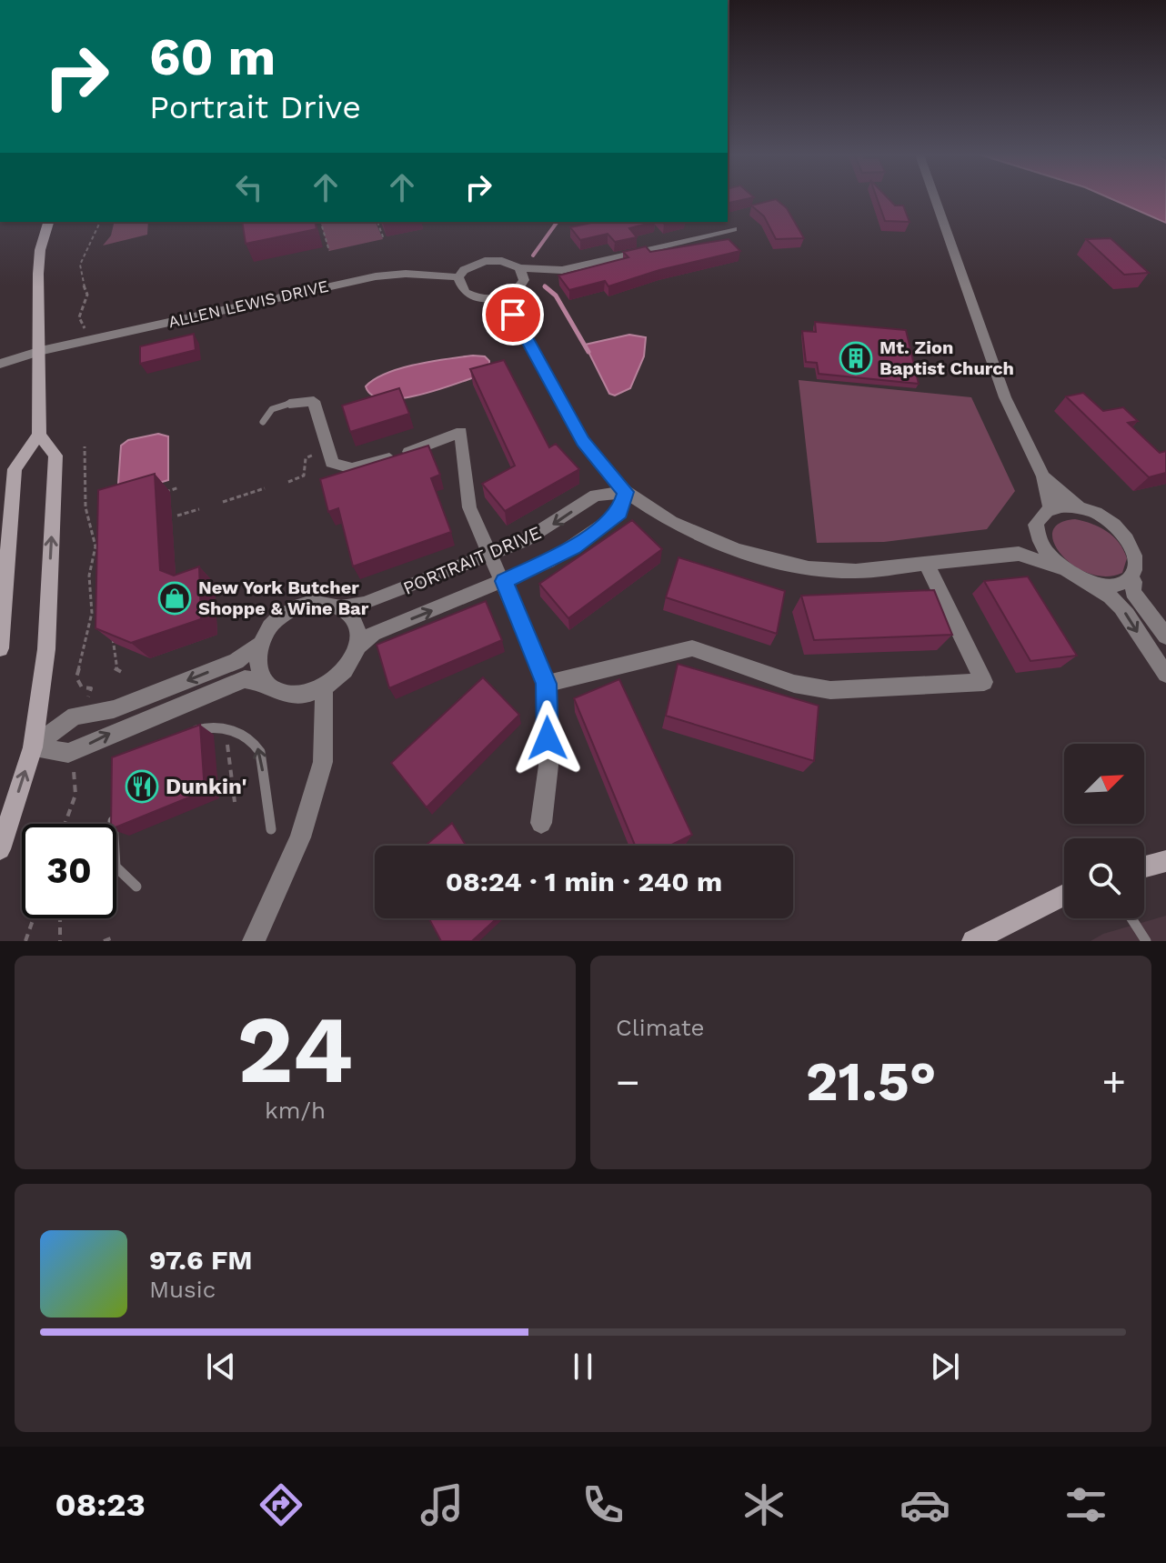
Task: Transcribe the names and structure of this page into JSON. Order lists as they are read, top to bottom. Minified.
{"streets":{"street":["ALLEN LEWIS DRIVE","PORTRAIT DRIVE"]},"places":{"building":["Mt. Zion Baptist Church"],"shop":["New York Butcher Shoppe & Wine Bar"],"restaurant":["Dunkin'"]},"north":"top right","page":{"turn":["60 m","Portrait Drive"],"limit":"30","trip":"08:24 · 1 min · 240 m","tile":[["24","km/h"],"Climate"],"heat":["−","21.5°","+"],"song":["97.6 FM","Music"],"tabs":"08:23"}}
